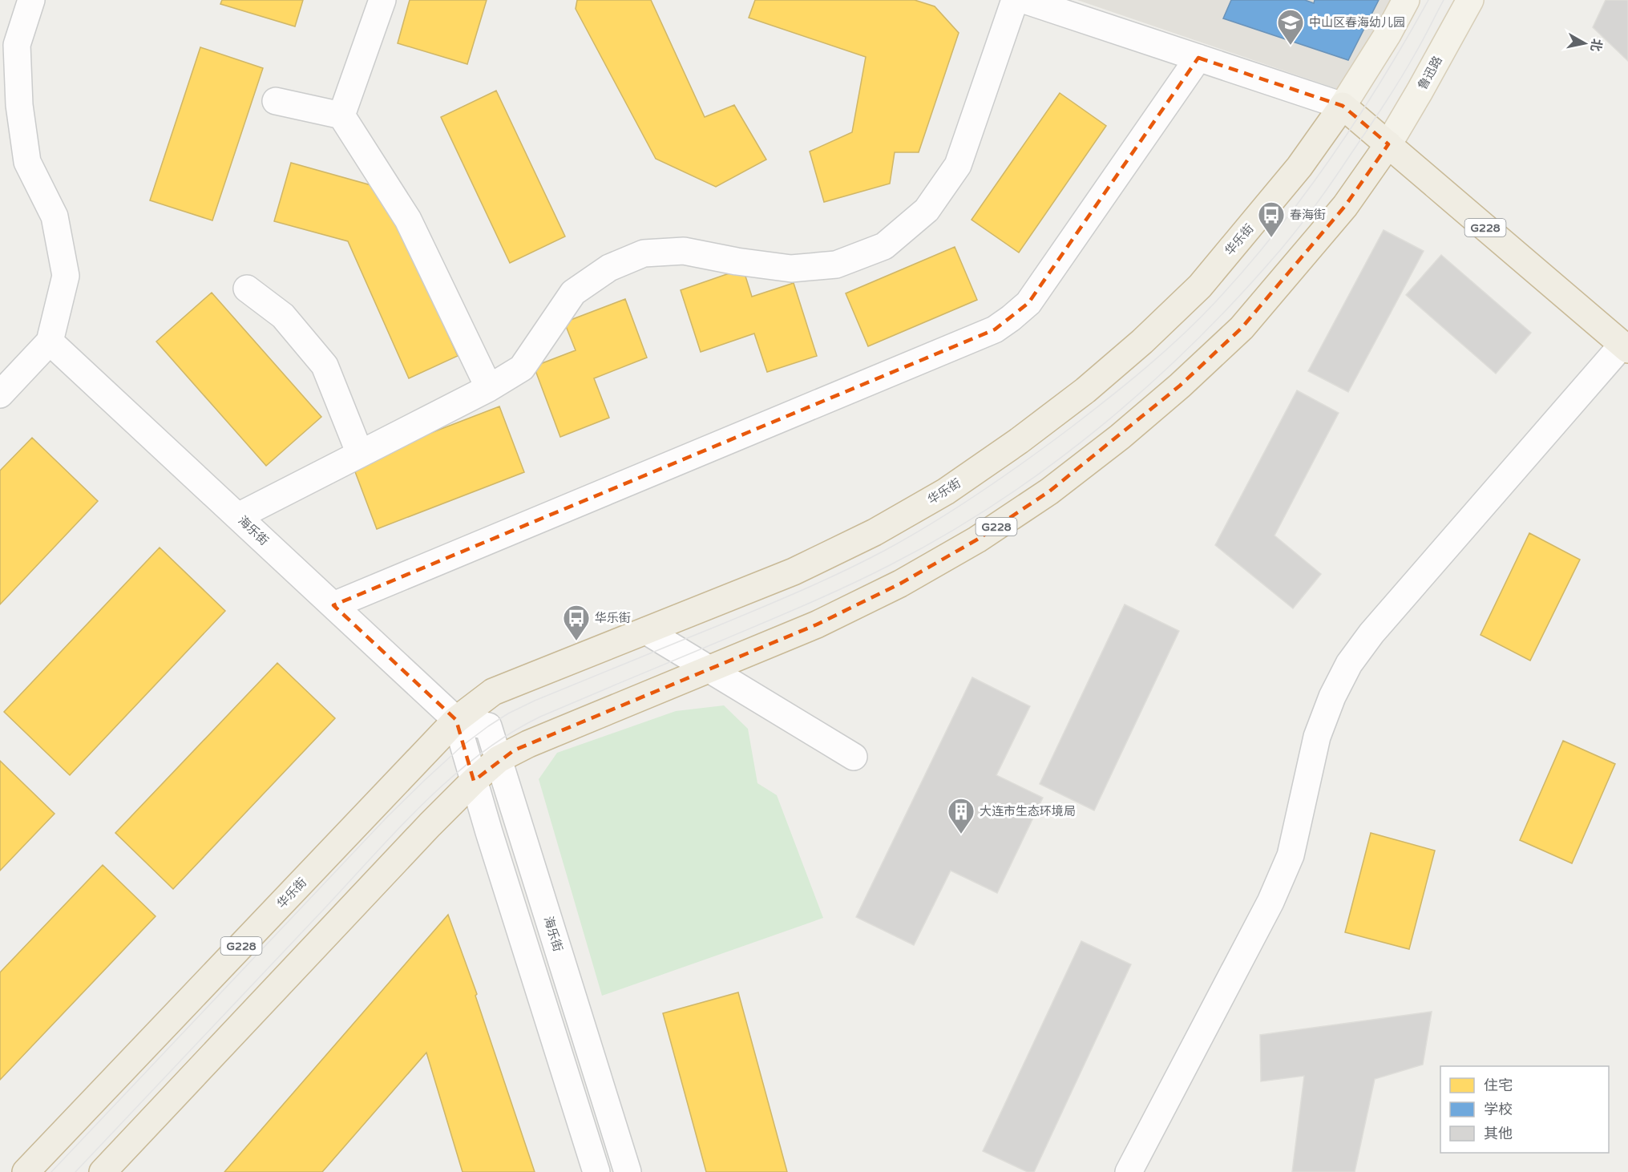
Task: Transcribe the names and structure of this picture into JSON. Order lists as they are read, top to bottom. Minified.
{"streets":{"highway":["G228","华乐街"],"main road":["鲁迅路"],"street":["海乐街"]},"crossings":[["鲁迅路","G228"],["G228","华乐街"],["G228","海乐街"],["华乐街","海乐街"]],"places":{"school or university":["中山区春海幼儿园"],"bus stop":["春海街","华乐街"],"building":["大连市生态环境局"]},"legend":["住宅","学校","其他"],"north":"right"}
